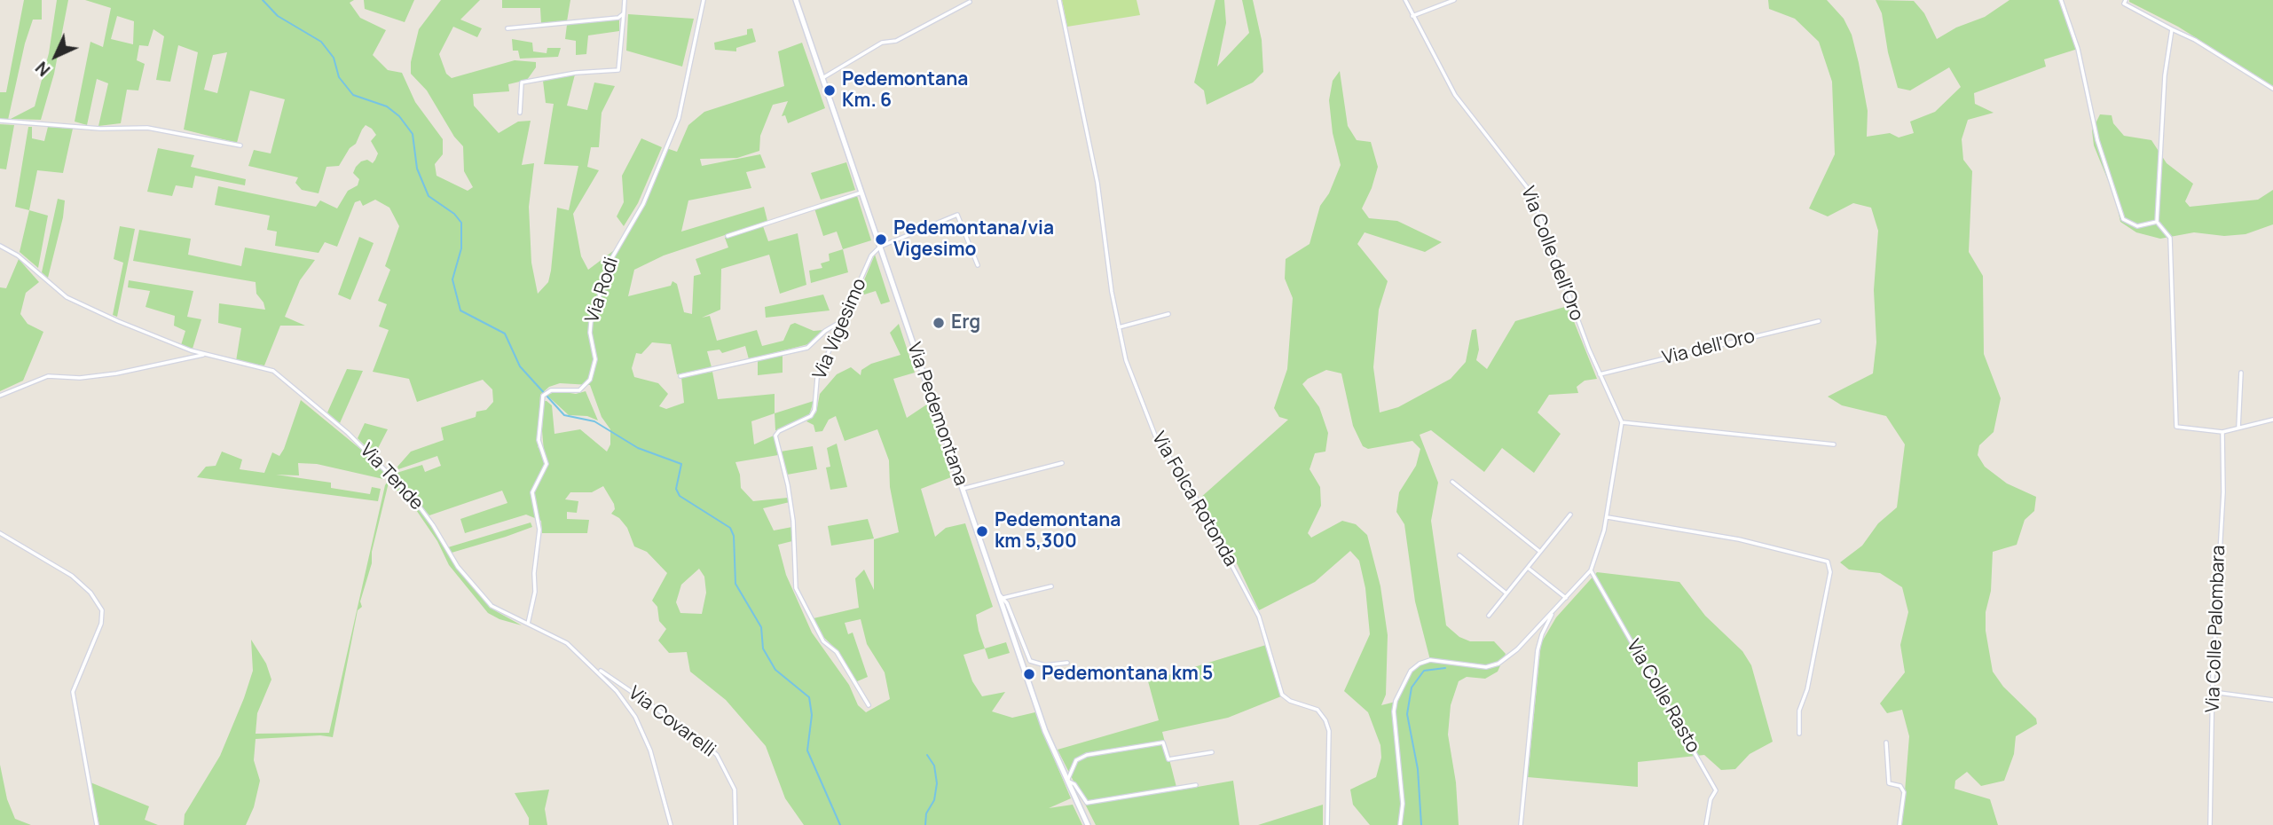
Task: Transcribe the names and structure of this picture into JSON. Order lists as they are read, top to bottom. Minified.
{"streets":{"street":["Via Colle dell'Oro","Via Rodi","Via Vigesimo","Via dell'Oro","Via Pedemontana","Via Tende","Via Folca Rotonda","Via Colle Palombara","Via Colle Rasto","Via Covarelli"]},"crossings":[["Via Colle dell'Oro","Via dell'Oro"],["Via Rodi","Via Tende"],["Via Vigesimo","Via Pedemontana"],["Via Tende","Via Covarelli"]],"places":["Pedemontana Km. 6","Pedemontana/via Vigesimo","Erg","Pedemontana km 5,300","Pedemontana km 5"],"north":"bottom left"}
